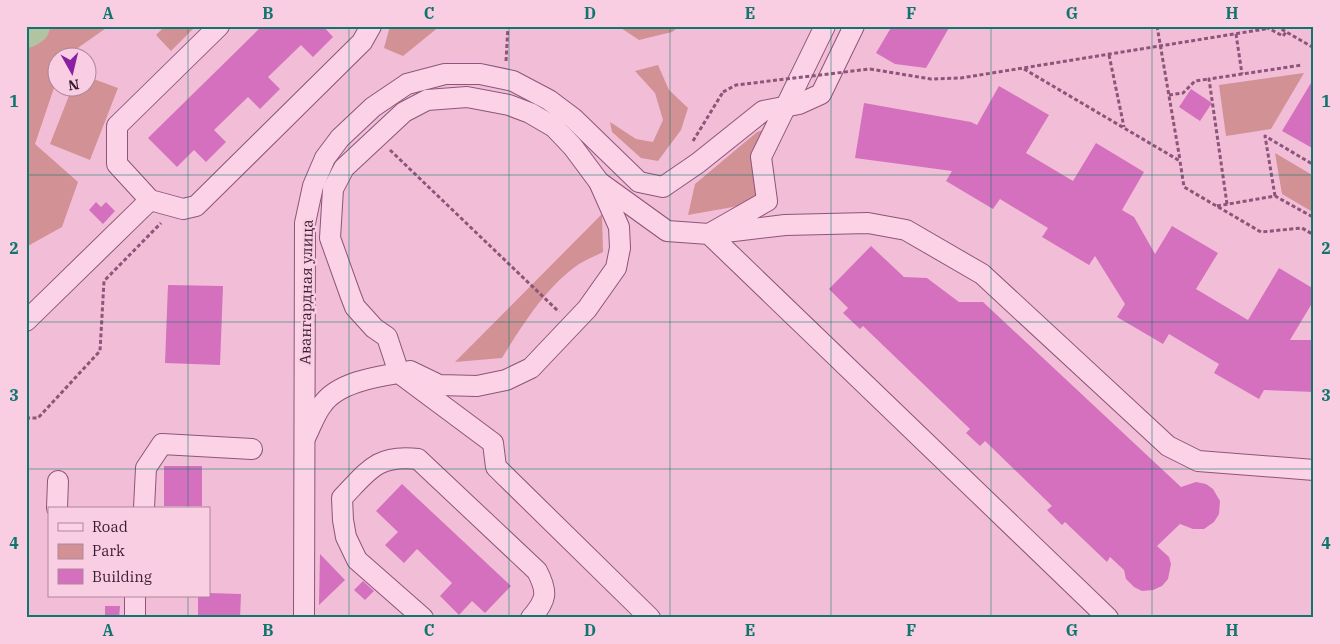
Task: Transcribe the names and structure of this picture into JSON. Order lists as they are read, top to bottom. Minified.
{"streets":{"street":["Авангардная улица"]},"legend":["Road","Park","Building"],"north":"bottom","grid":{"columns":["A","B","C","D","E","F","G","H"],"rows":["1","2","3","4"]}}
